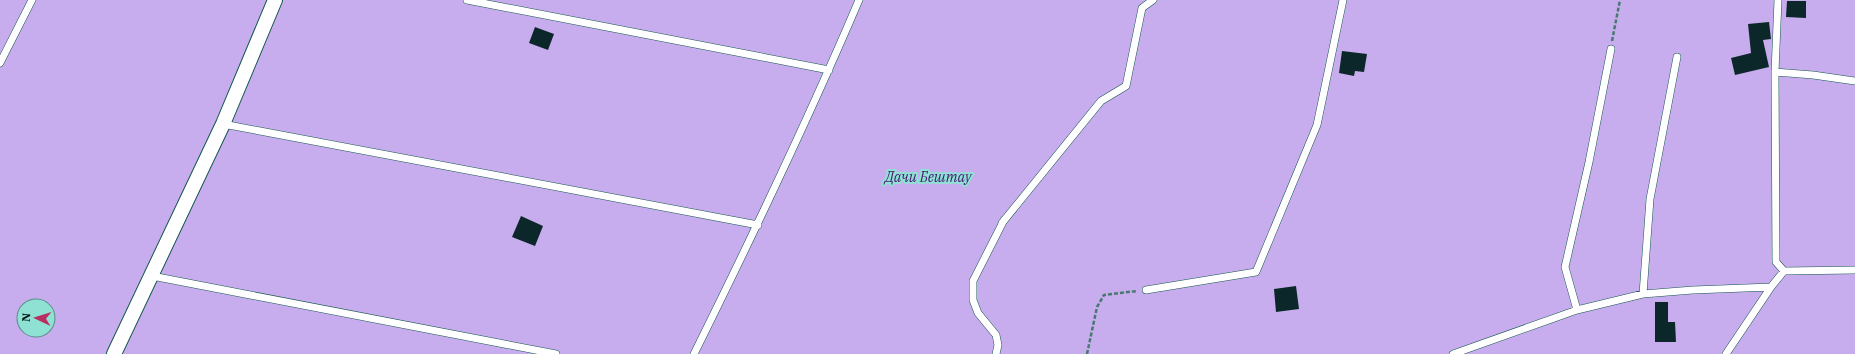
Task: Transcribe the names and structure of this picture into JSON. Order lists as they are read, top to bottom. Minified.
{"parks":["Дачи Бештау"],"north":"left"}
